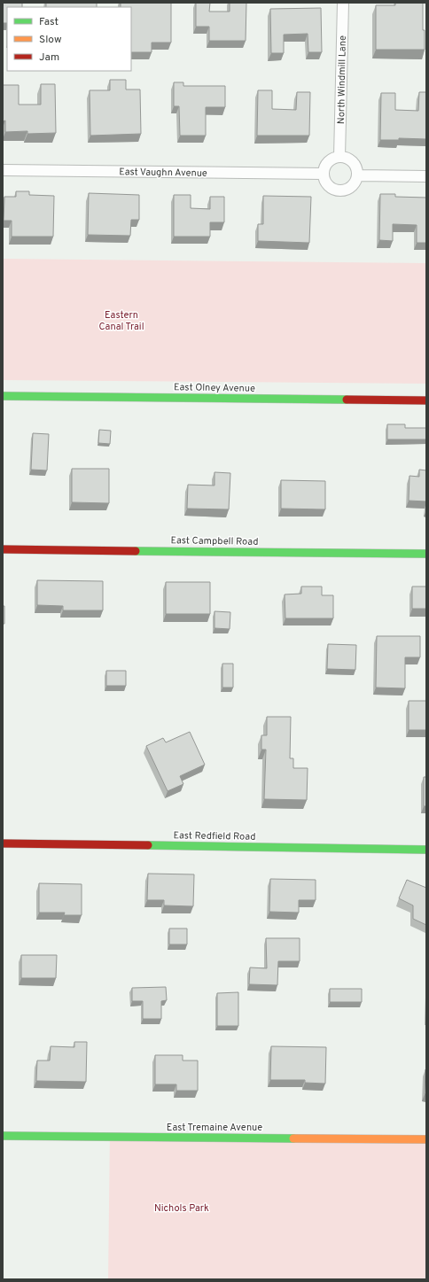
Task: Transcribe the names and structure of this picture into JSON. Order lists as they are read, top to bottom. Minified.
{"streets":{"street":["North Windmill Lane","East Vaughn Avenue","East Olney Avenue","East Campbell Road","East Redfield Road","East Tremaine Avenue"]},"crossings":[["North Windmill Lane","East Vaughn Avenue"]],"parks":["Eastern Canal Trail","Nichols Park"],"legend":["Fast","Slow","Jam"]}
